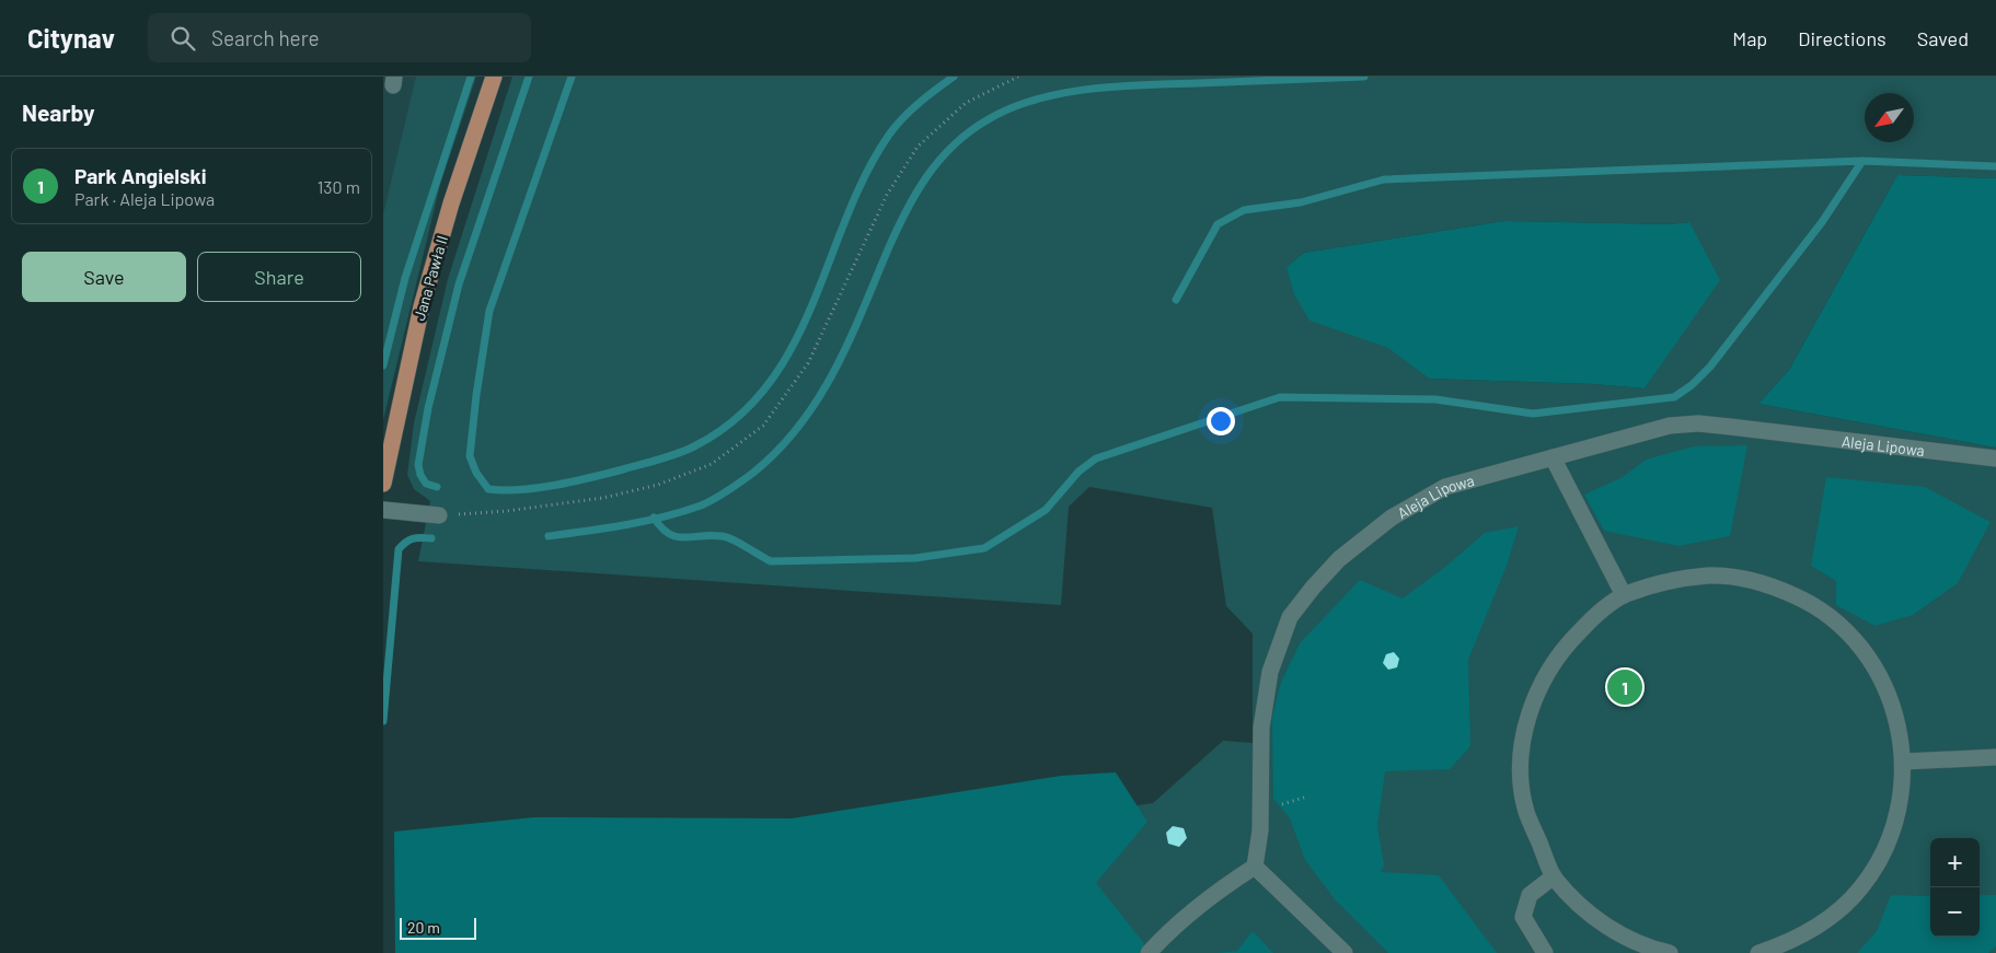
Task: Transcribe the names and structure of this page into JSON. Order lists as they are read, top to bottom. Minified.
{"streets":{"main road":["Jana Pawła II"],"street":["Aleja Lipowa"]},"scale_bar":"20 m","north":"bottom left","page":{"header":"Citynav","search":"Search here","nav":["Map","Directions","Saved"],"heading":"Nearby","list":[{"mark":"1","name":"Park Angielski","note":"Park · Aleja Lipowa","value":"130 m"}],"buttons":["Save","Share"],"pins":"1","map_buttons":["+","−"],"scale":"20 m"}}
